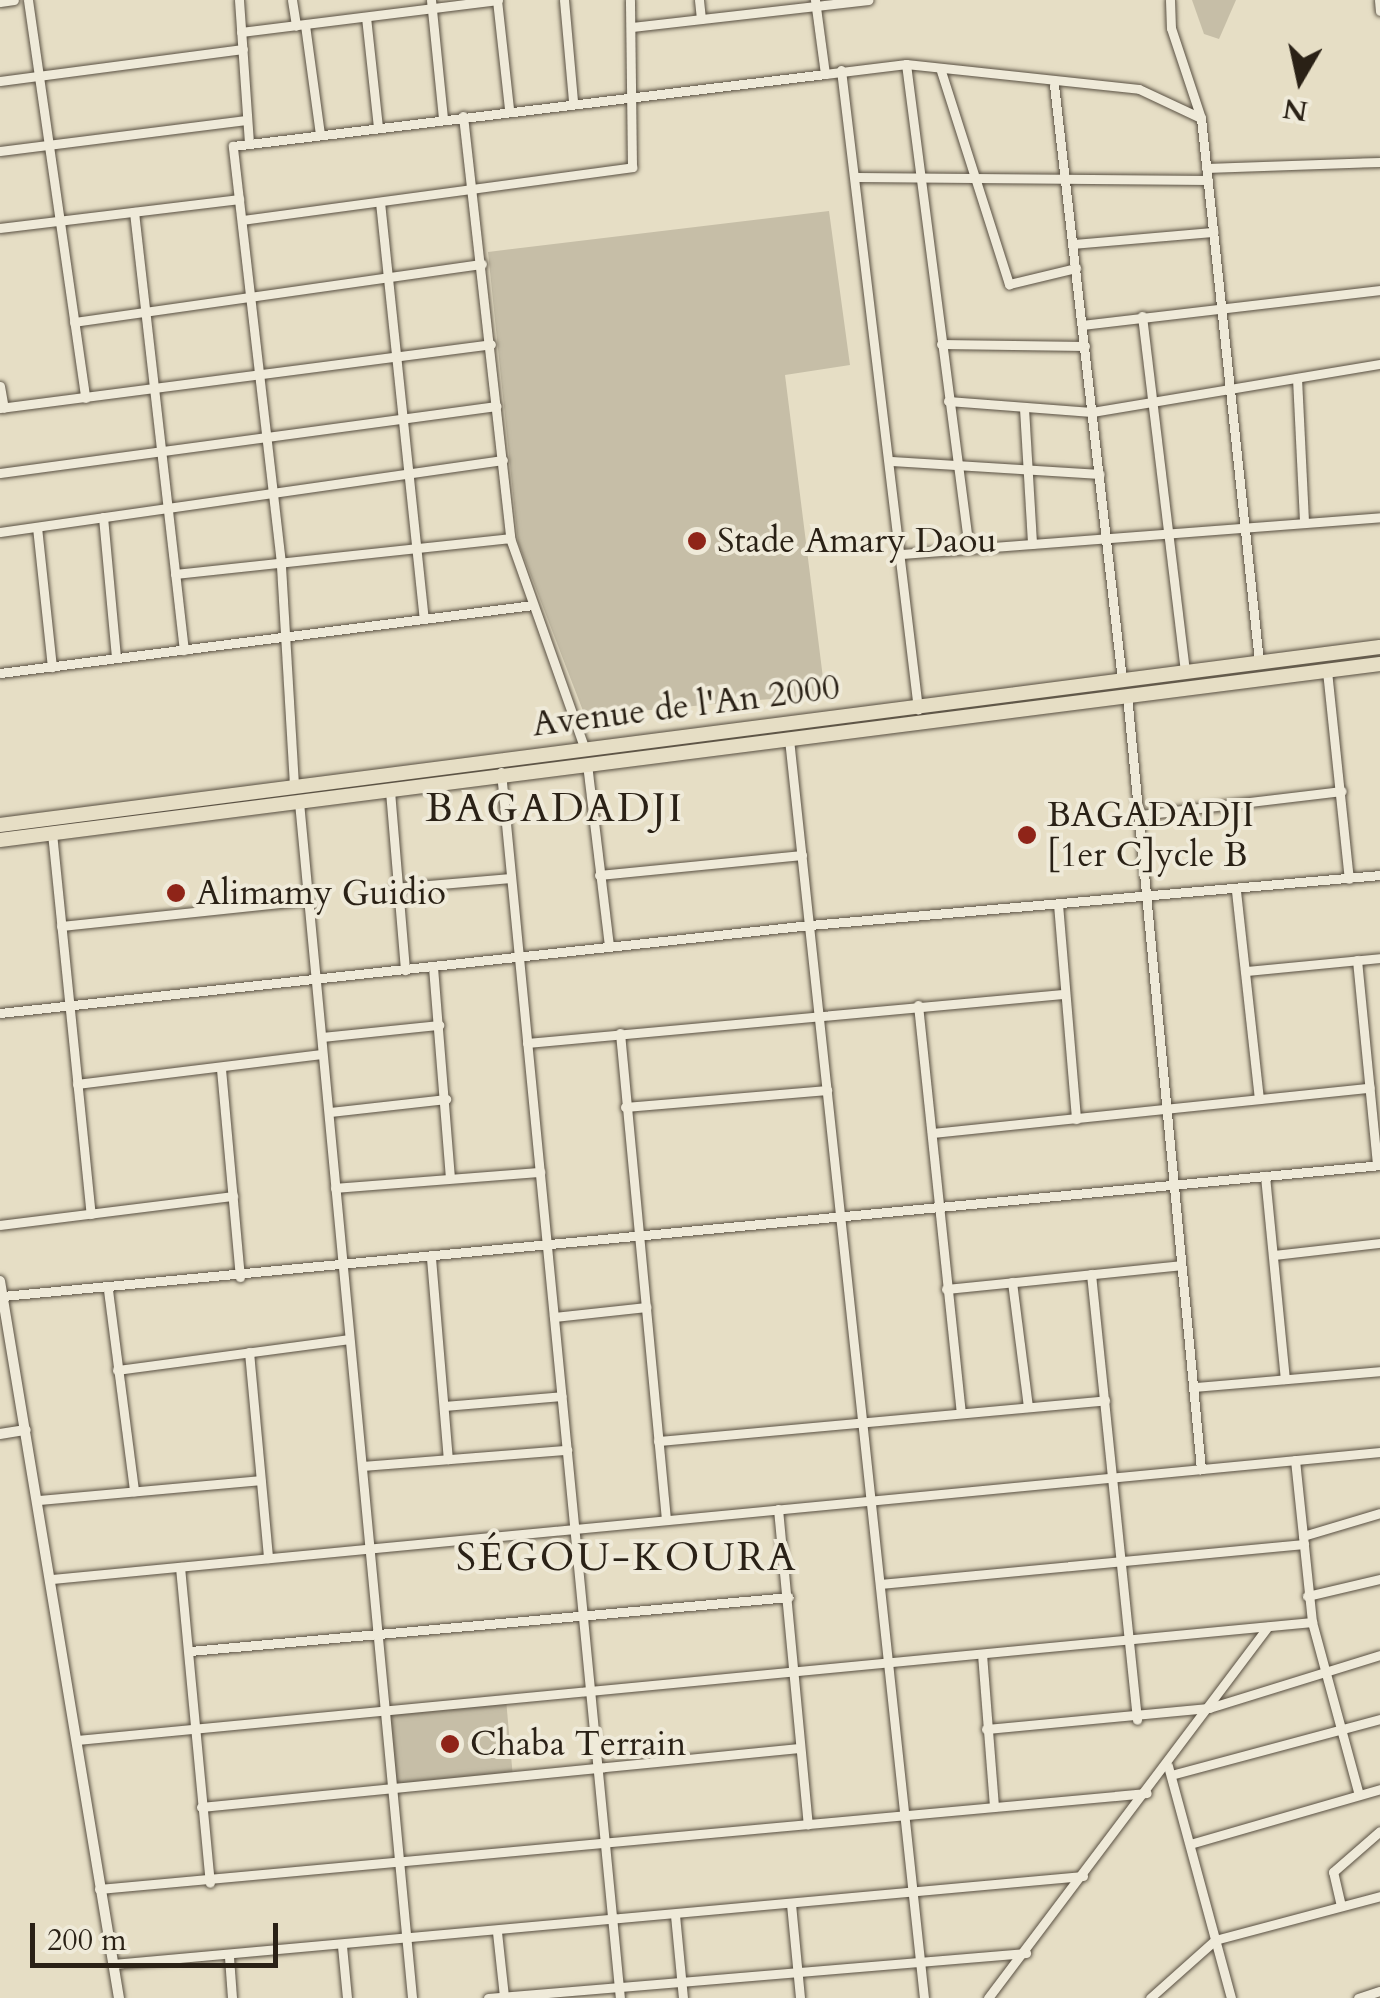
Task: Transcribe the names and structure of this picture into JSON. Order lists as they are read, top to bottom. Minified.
{"streets":{"main road":["Avenue de l'An 2000"]},"districts":["BAGADADJI","SÉGOU-KOURA"],"places":["Stade Amary Daou","BAGADADJI [1er C]ycle B","Alimamy Guidio","Chaba Terrain"],"scale_bar":"200 m","north":"bottom"}
